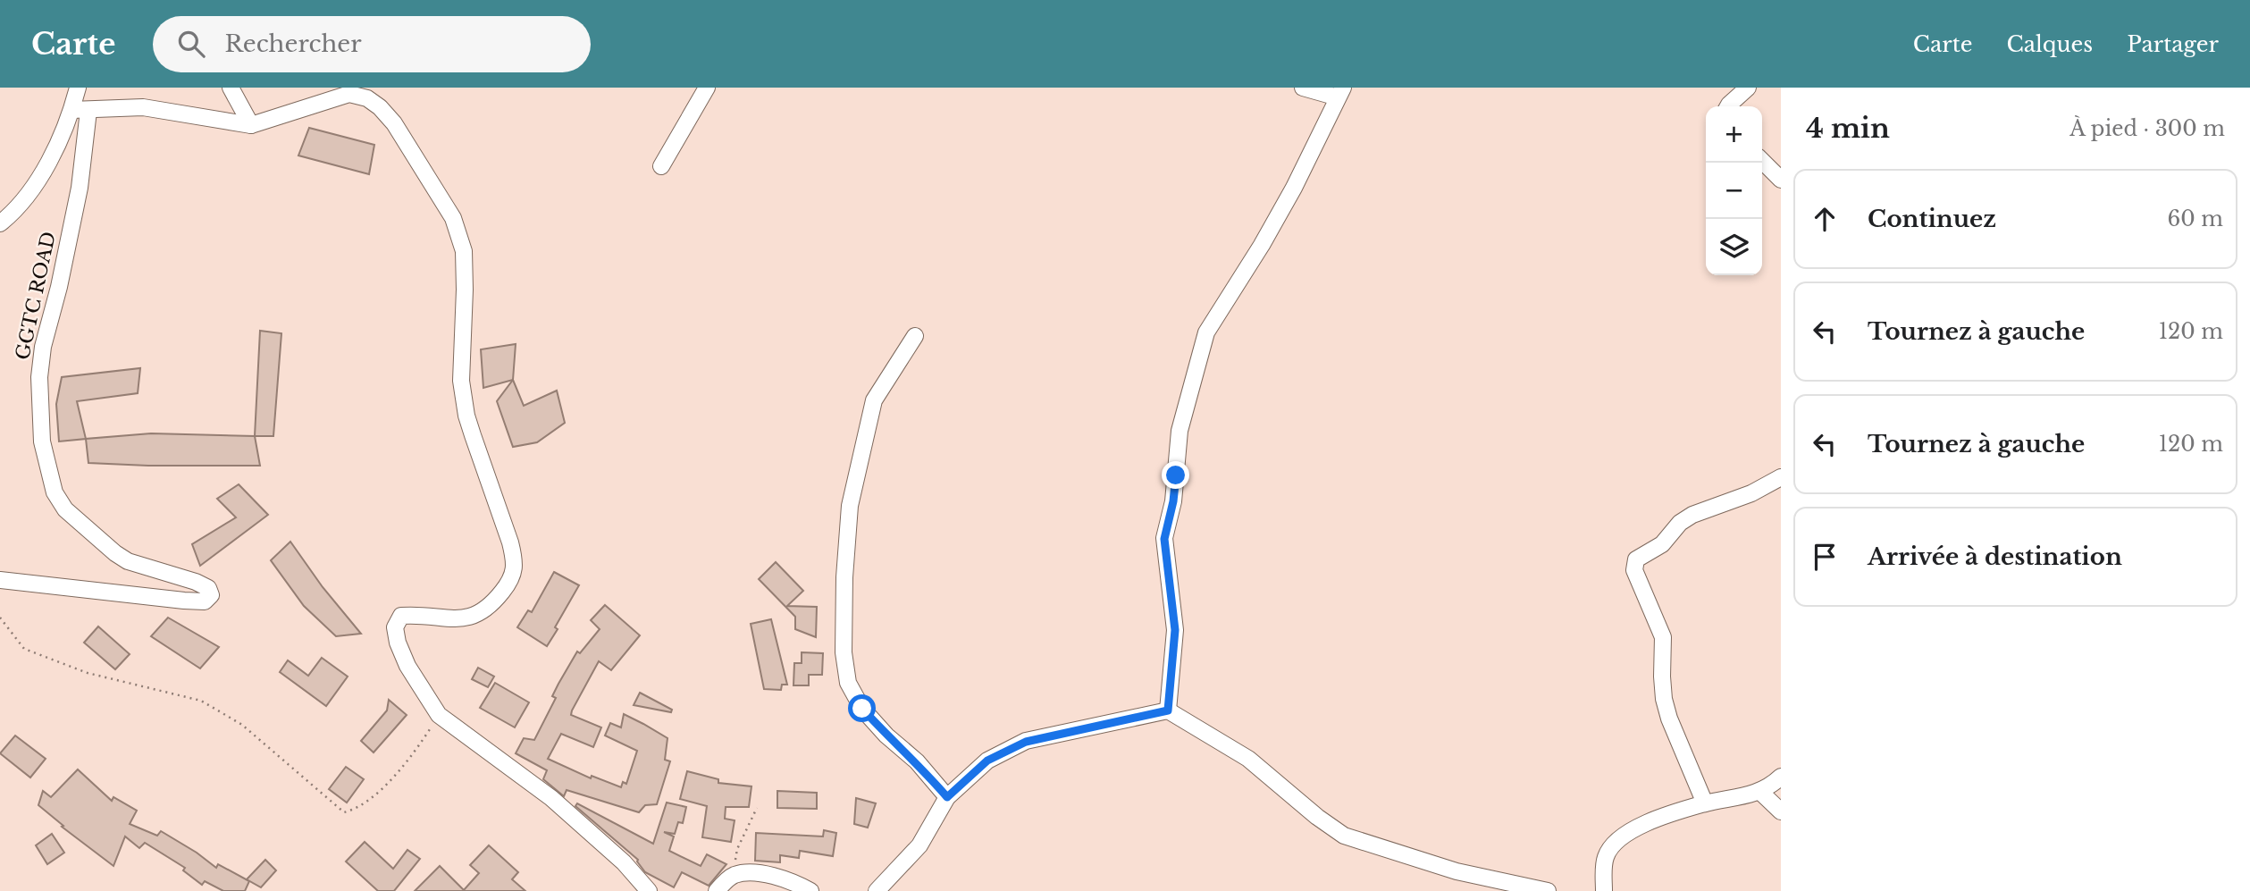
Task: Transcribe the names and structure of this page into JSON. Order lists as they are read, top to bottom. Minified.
{"streets":{"street":["GGTC ROAD"]},"page":{"header":"Carte","search":"Rechercher","nav":["Carte","Calques","Partager"],"heading":["4 min","À pied · 300 m"],"map_buttons":["+","−"],"list":[["Continuez","60 m"],["Tournez à gauche","120 m"],["Tournez à gauche","120 m"],"Arrivée à destination"]}}
